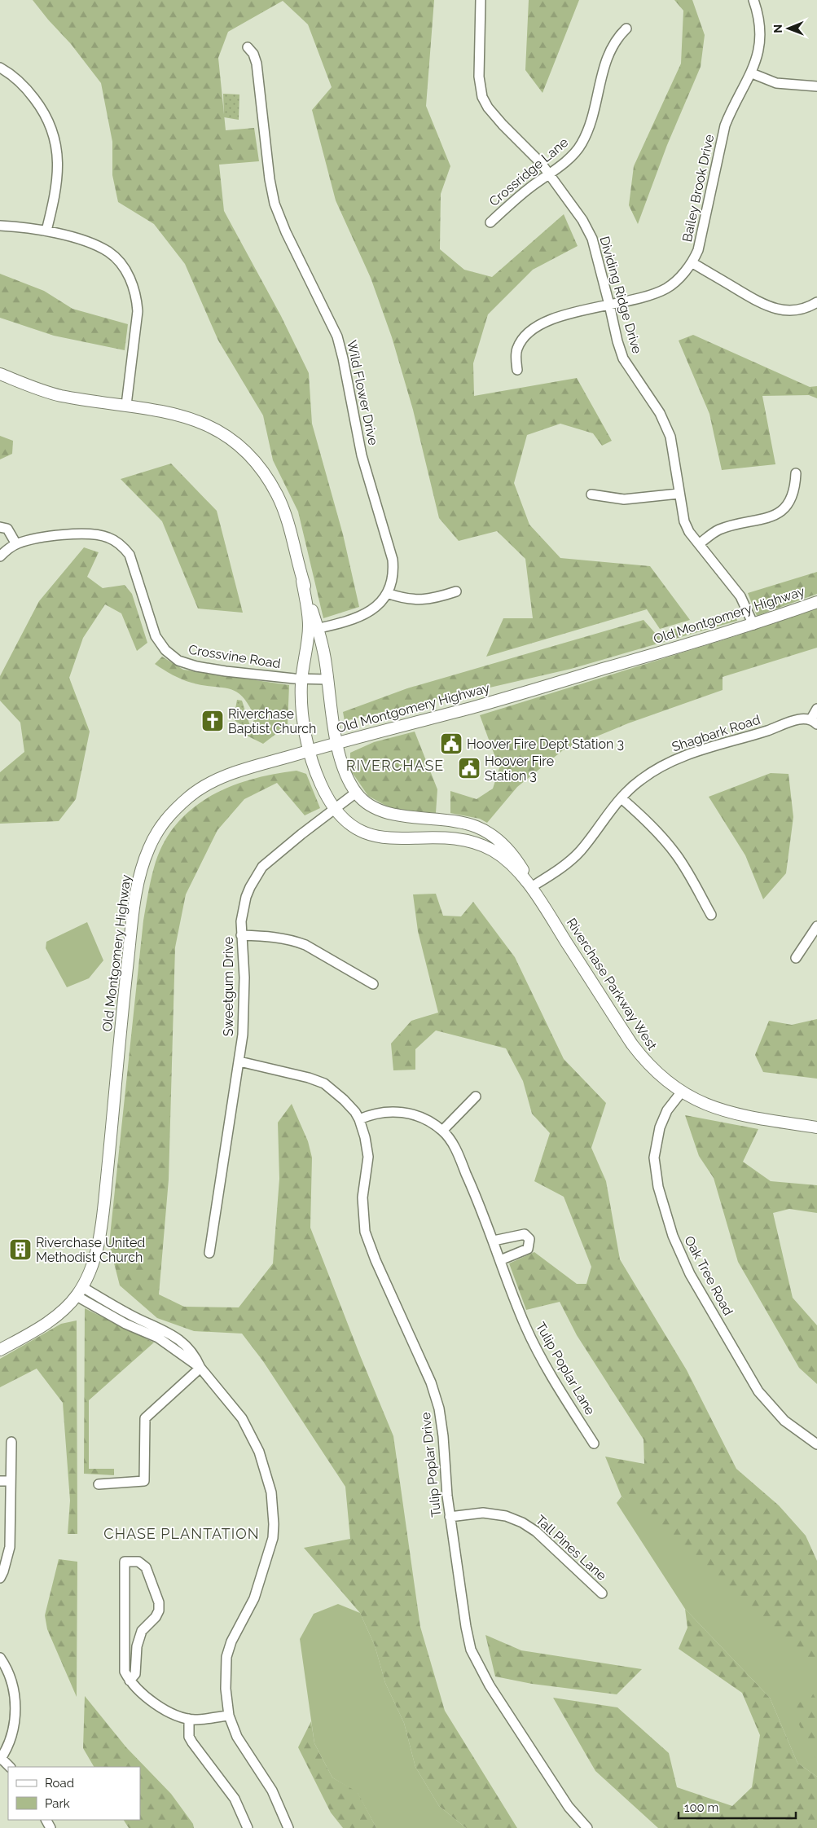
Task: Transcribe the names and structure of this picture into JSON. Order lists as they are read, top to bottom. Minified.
{"streets":{"street":["Crossridge Lane","Bailey Brook Drive","Dividing Ridge Drive","Wild Flower Drive","Old Montgomery Highway","Crossvine Road","Shagbark Road","Riverchase Parkway West","Sweetgum Drive","Oak Tree Road","Tulip Poplar Lane","Tulip Poplar Drive","Tall Pines Lane"]},"crossings":[["Crossridge Lane","Dividing Ridge Drive"],["Bailey Brook Drive","Dividing Ridge Drive"],["Dividing Ridge Drive","Old Montgomery Highway"],["Wild Flower Drive","Riverchase Parkway West"],["Old Montgomery Highway","Riverchase Parkway West"],["Crossvine Road","Riverchase Parkway West"],["Shagbark Road","Riverchase Parkway West"],["Riverchase Parkway West","Sweetgum Drive"],["Riverchase Parkway West","Oak Tree Road"],["Sweetgum Drive","Tulip Poplar Drive"],["Tulip Poplar Lane","Tulip Poplar Drive"],["Tulip Poplar Drive","Tall Pines Lane"]],"districts":["RIVERCHASE","CHASE PLANTATION"],"places":{"church":["Riverchase Baptist Church"],"public building":["Hoover Fire Dept Station 3","Hoover Fire Station 3"],"building":["Riverchase United Methodist Church"]},"legend":["Road","Park"],"scale_bar":"100 m","north":"left"}
